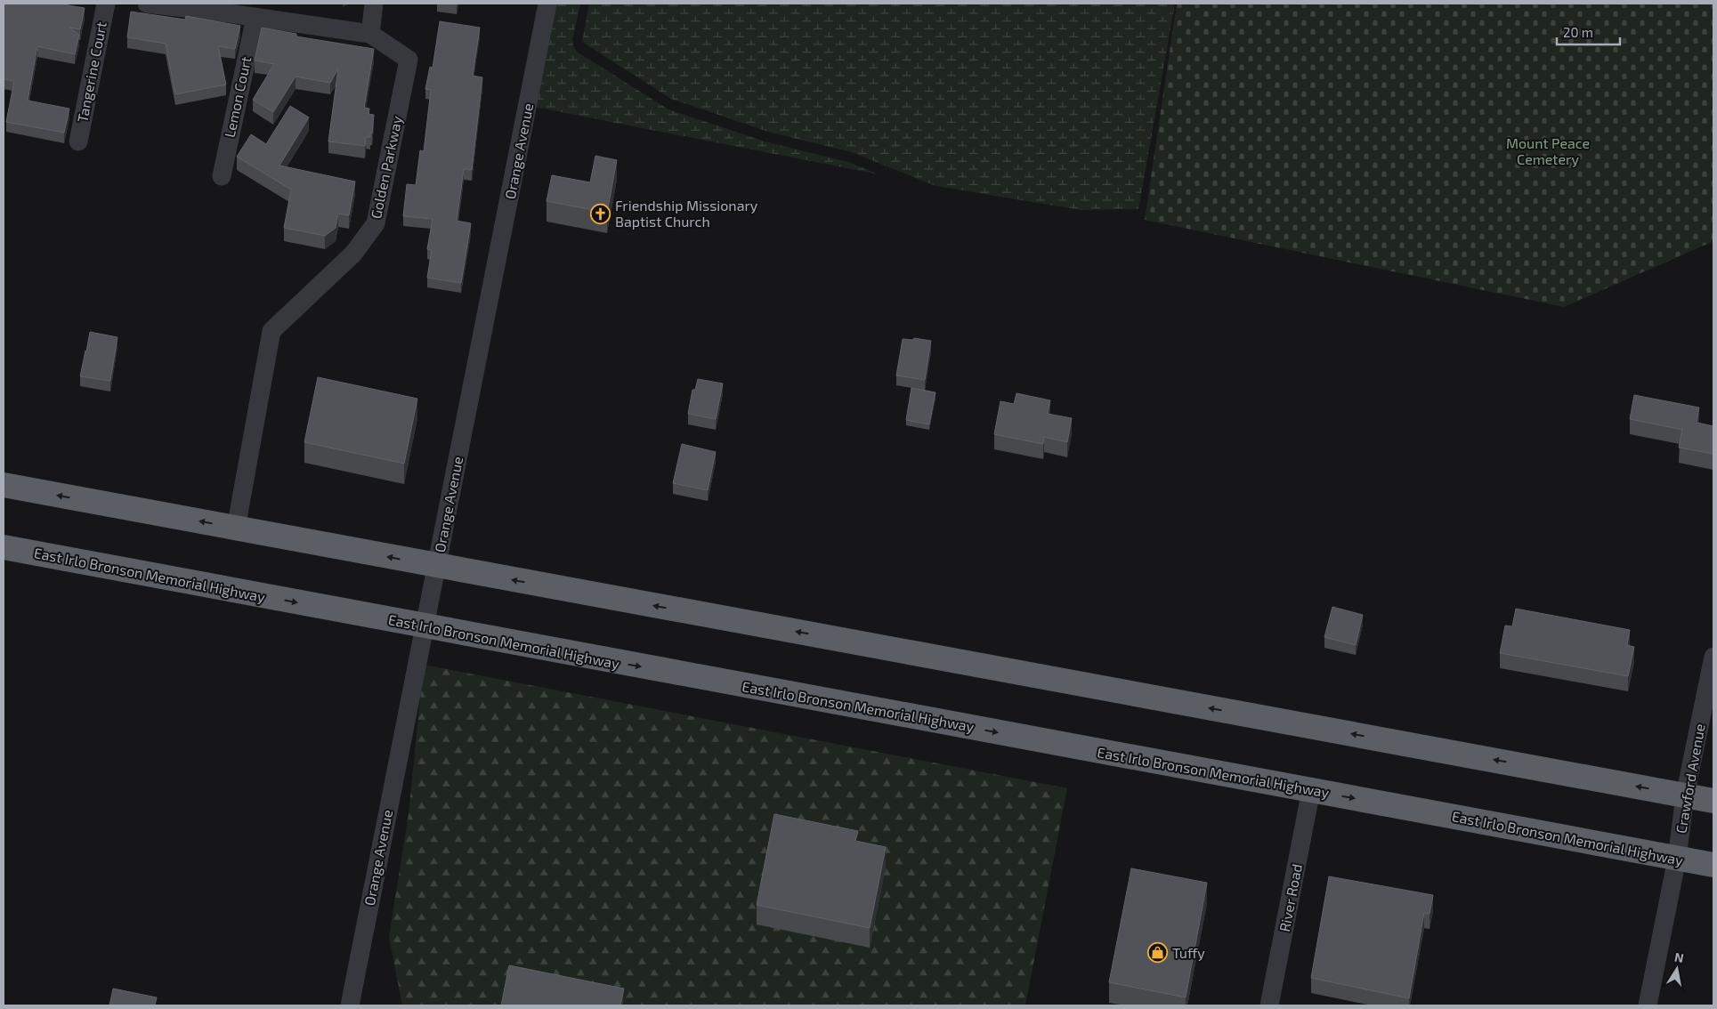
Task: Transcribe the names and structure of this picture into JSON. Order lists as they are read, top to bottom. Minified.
{"streets":{"highway":["East Irlo Bronson Memorial Highway"],"street":["Tangerine Court","Lemon Court","Orange Avenue","Golden Parkway","Crawford Avenue","River Road"]},"crossings":[["Lemon Court","Golden Parkway"],["Orange Avenue","East Irlo Bronson Memorial Highway"],["East Irlo Bronson Memorial Highway","Crawford Avenue"],["East Irlo Bronson Memorial Highway","River Road"]],"parks":["Mount Peace Cemetery"],"places":{"church":["Friendship Missionary Baptist Church"],"shop":["Tuffy"]},"scale_bar":"20 m","north":"top"}
